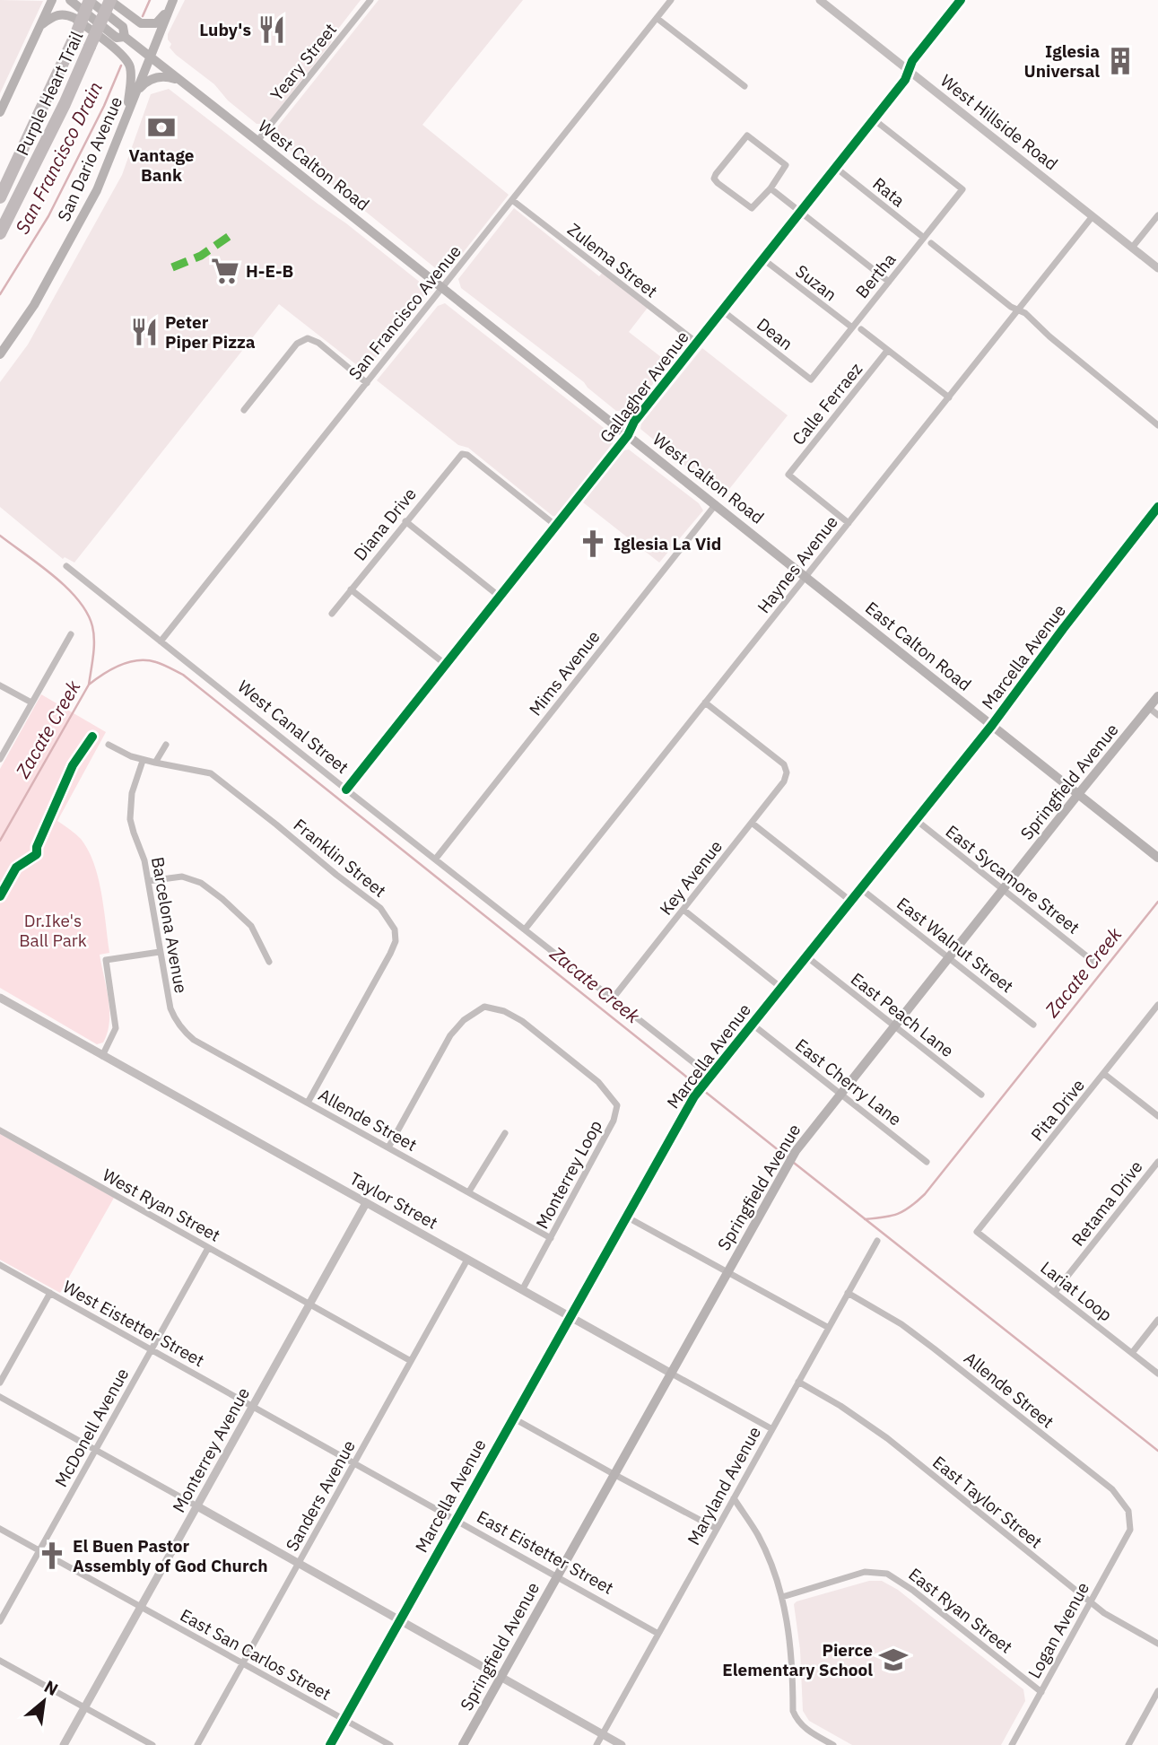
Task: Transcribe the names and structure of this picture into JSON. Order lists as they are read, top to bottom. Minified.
{"streets":{"highway":["Purple Heart Trail"],"main road":["San Dario Avenue","West Calton Road","East Calton Road","Springfield Avenue"],"street":["Yeary Street","West Hillside Road","Rata","Zulema Street","Bertha","Suzan","San Francisco Avenue","Dean","Gallagher Avenue","Calle Ferraez","Diana Drive","Haynes Avenue","Marcella Avenue","Mims Avenue","West Canal Street","Franklin Street","Key Avenue","East Sycamore Street","Barcelona Avenue","East Walnut Street","East Peach Lane","East Cherry Lane","Pita Drive","Allende Street","Monterrey Loop","Taylor Street","Retama Drive","West Ryan Street","Lariat Loop","West Eistetter Street","McDonell Avenue","Monterrey Avenue","Maryland Avenue","Sanders Avenue","East Taylor Street","East Eistetter Street","East Ryan Street","Logan Avenue","East San Carlos Street"]},"crossings":[["Yeary Street","West Calton Road"],["Purple Heart Trail","West Calton Road"],["West Hillside Road","Gallagher Avenue"],["West Hillside Road","Haynes Avenue"],["San Dario Avenue","West Calton Road"],["West Calton Road","San Francisco Avenue"],["West Calton Road","Gallagher Avenue"],["West Calton Road","Haynes Avenue"],["West Calton Road","East Calton Road"],["West Calton Road","Mims Avenue"],["Rata","Bertha"],["Rata","Gallagher Avenue"],["Zulema Street","San Francisco Avenue"],["Zulema Street","Gallagher Avenue"],["Bertha","Suzan"],["Bertha","Dean"],["Bertha","Gallagher Avenue"],["Suzan","Gallagher Avenue"],["San Francisco Avenue","West Canal Street"],["Dean","Gallagher Avenue"],["Gallagher Avenue","Diana Drive"],["Gallagher Avenue","West Canal Street"],["Calle Ferraez","Haynes Avenue"],["Haynes Avenue","East Calton Road"],["Haynes Avenue","West Canal Street"],["Haynes Avenue","Key Avenue"],["East Calton Road","Marcella Avenue"],["East Calton Road","Springfield Avenue"],["Marcella Avenue","West Canal Street"],["Marcella Avenue","East Sycamore Street"],["Marcella Avenue","East Walnut Street"],["Marcella Avenue","East Peach Lane"],["Marcella Avenue","East Cherry Lane"],["Marcella Avenue","Taylor Street"],["Marcella Avenue","East Eistetter Street"],["Marcella Avenue","East San Carlos Street"],["Mims Avenue","West Canal Street"],["West Canal Street","Key Avenue"],["Springfield Avenue","East Sycamore Street"],["Springfield Avenue","East Walnut Street"],["Springfield Avenue","East Peach Lane"],["Springfield Avenue","East Cherry Lane"],["Springfield Avenue","Taylor Street"],["Springfield Avenue","East Eistetter Street"],["Franklin Street","Barcelona Avenue"],["Franklin Street","Allende Street"],["Barcelona Avenue","Allende Street"],["Pita Drive","Lariat Loop"],["Allende Street","Monterrey Loop"],["Allende Street","Maryland Avenue"],["Allende Street","Logan Avenue"],["Monterrey Loop","Taylor Street"],["Taylor Street","Monterrey Avenue"],["Taylor Street","Maryland Avenue"],["Taylor Street","Sanders Avenue"],["Retama Drive","Lariat Loop"],["West Ryan Street","McDonell Avenue"],["West Ryan Street","Monterrey Avenue"],["West Eistetter Street","McDonell Avenue"],["West Eistetter Street","Monterrey Avenue"],["West Eistetter Street","East Eistetter Street"],["McDonell Avenue","East San Carlos Street"],["Monterrey Avenue","East Eistetter Street"],["Monterrey Avenue","East San Carlos Street"],["Maryland Avenue","East Taylor Street"],["Maryland Avenue","East Eistetter Street"],["Sanders Avenue","East Eistetter Street"],["Sanders Avenue","East San Carlos Street"],["East Taylor Street","Logan Avenue"],["East Ryan Street","Logan Avenue"]],"water":["San Francisco Drain","Zacate Creek"],"parks":["Dr.Ike's Ball Park"],"places":{"restaurant":["Luby's","Peter Piper Pizza"],"building":["Iglesia Universal"],"bank":["Vantage Bank"],"supermarket":["H-E-B"],"church":["Iglesia La Vid","El Buen Pastor Assembly of God Church"],"school or university":["Pierce Elementary School"]},"north":"top right"}
